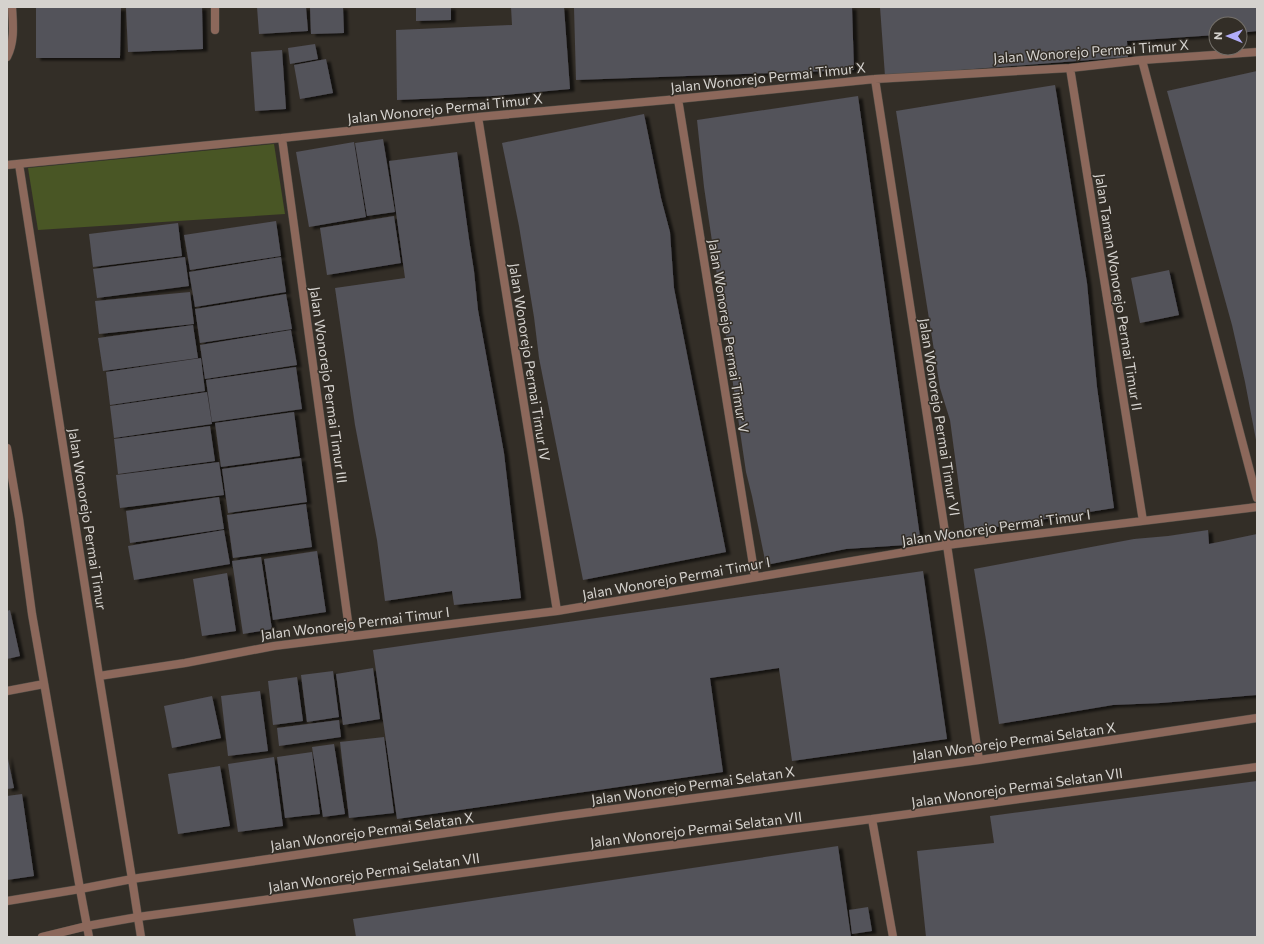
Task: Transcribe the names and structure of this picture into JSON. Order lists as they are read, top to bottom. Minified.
{"streets":{"street":["Jalan Wonorejo Permai Timur X","Jalan Taman Wonorejo Permai Timur II","Jalan Wonorejo Permai Timur V","Jalan Wonorejo Permai Timur IV","Jalan Wonorejo Permai Timur III","Jalan Wonorejo Permai Timur VI","Jalan Wonorejo Permai Timur","Jalan Wonorejo Permai Timur I","Jalan Wonorejo Permai Selatan X","Jalan Wonorejo Permai Selatan VII"]},"crossings":[["Jalan Wonorejo Permai Timur X","Jalan Taman Wonorejo Permai Timur II"],["Jalan Wonorejo Permai Timur X","Jalan Wonorejo Permai Timur V"],["Jalan Wonorejo Permai Timur X","Jalan Wonorejo Permai Timur IV"],["Jalan Wonorejo Permai Timur X","Jalan Wonorejo Permai Timur III"],["Jalan Wonorejo Permai Timur X","Jalan Wonorejo Permai Timur VI"],["Jalan Wonorejo Permai Timur X","Jalan Wonorejo Permai Timur"],["Jalan Taman Wonorejo Permai Timur II","Jalan Wonorejo Permai Timur I"],["Jalan Wonorejo Permai Timur V","Jalan Wonorejo Permai Timur I"],["Jalan Wonorejo Permai Timur IV","Jalan Wonorejo Permai Timur I"],["Jalan Wonorejo Permai Timur III","Jalan Wonorejo Permai Timur I"],["Jalan Wonorejo Permai Timur VI","Jalan Wonorejo Permai Timur I"],["Jalan Wonorejo Permai Timur VI","Jalan Wonorejo Permai Selatan X"],["Jalan Wonorejo Permai Timur","Jalan Wonorejo Permai Timur I"],["Jalan Wonorejo Permai Timur","Jalan Wonorejo Permai Selatan X"],["Jalan Wonorejo Permai Timur","Jalan Wonorejo Permai Selatan VII"]],"north":"left"}
